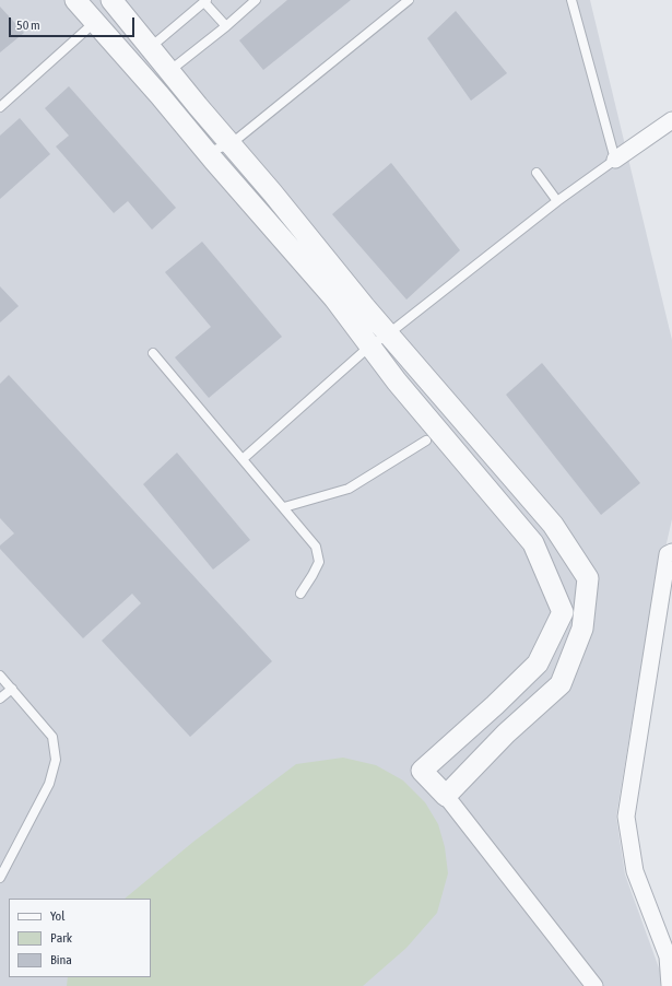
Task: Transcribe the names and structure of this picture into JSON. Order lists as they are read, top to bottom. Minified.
{"legend":["Yol","Park","Bina"],"scale_bar":"50 m"}
